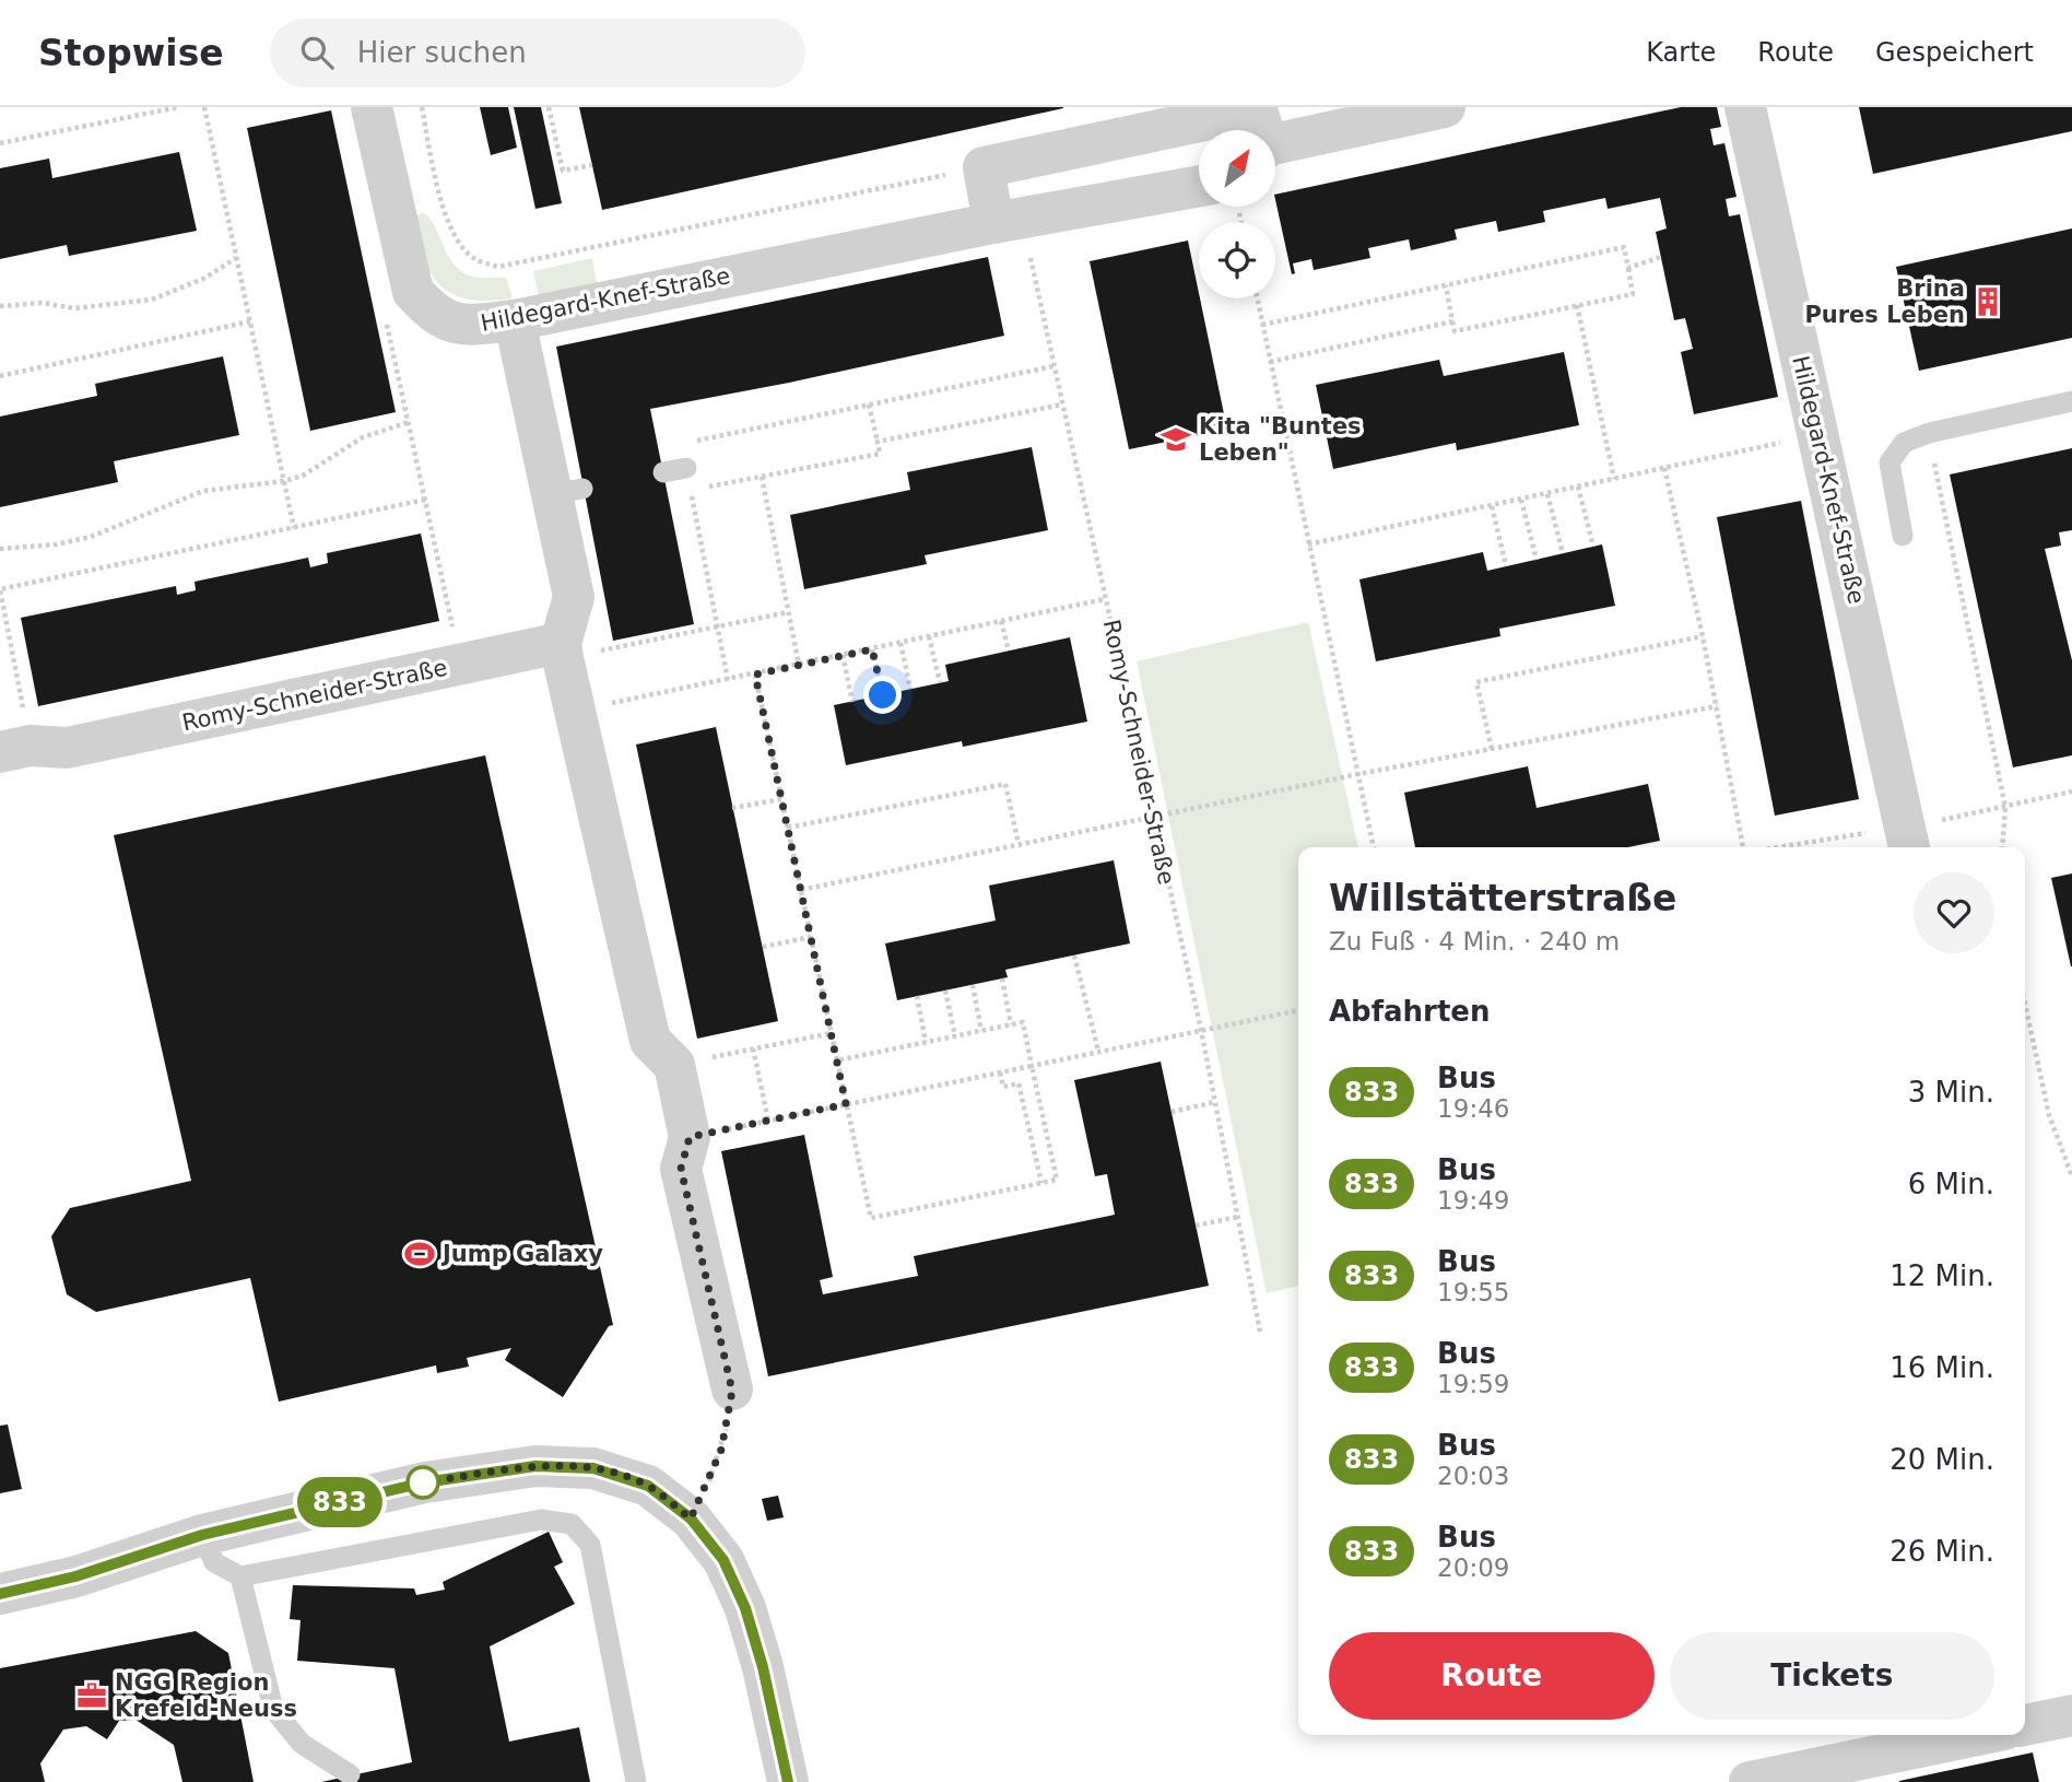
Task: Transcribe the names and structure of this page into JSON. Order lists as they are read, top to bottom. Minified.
{"streets":{"street":["Hildegard-Knef-Straße","Romy-Schneider-Straße"]},"places":{"building":["Brina Pures Leben"],"school or university":["Kita \"Buntes Leben\""],"sports":["Jump Galaxy"],"office":["NGG Region Krefeld-Neuss"]},"lines":["bus line 833"],"north":"top right","page":{"header":"Stopwise","search":"Hier suchen","nav":["Karte","Route","Gespeichert"],"on_map":"833","heading":[["Willstätterstraße","Zu Fuß · 4 Min. · 240 m"],"Abfahrten"],"list":[{"mark":"833","name":"Bus","note":"19:46","value":"3 Min."},{"mark":"833","name":"Bus","note":"19:49","value":"6 Min."},{"mark":"833","name":"Bus","note":"19:55","value":"12 Min."},{"mark":"833","name":"Bus","note":"19:59","value":"16 Min."},{"mark":"833","name":"Bus","note":"20:03","value":"20 Min."},{"mark":"833","name":"Bus","note":"20:09","value":"26 Min."}],"buttons":["Route","Tickets"]}}
